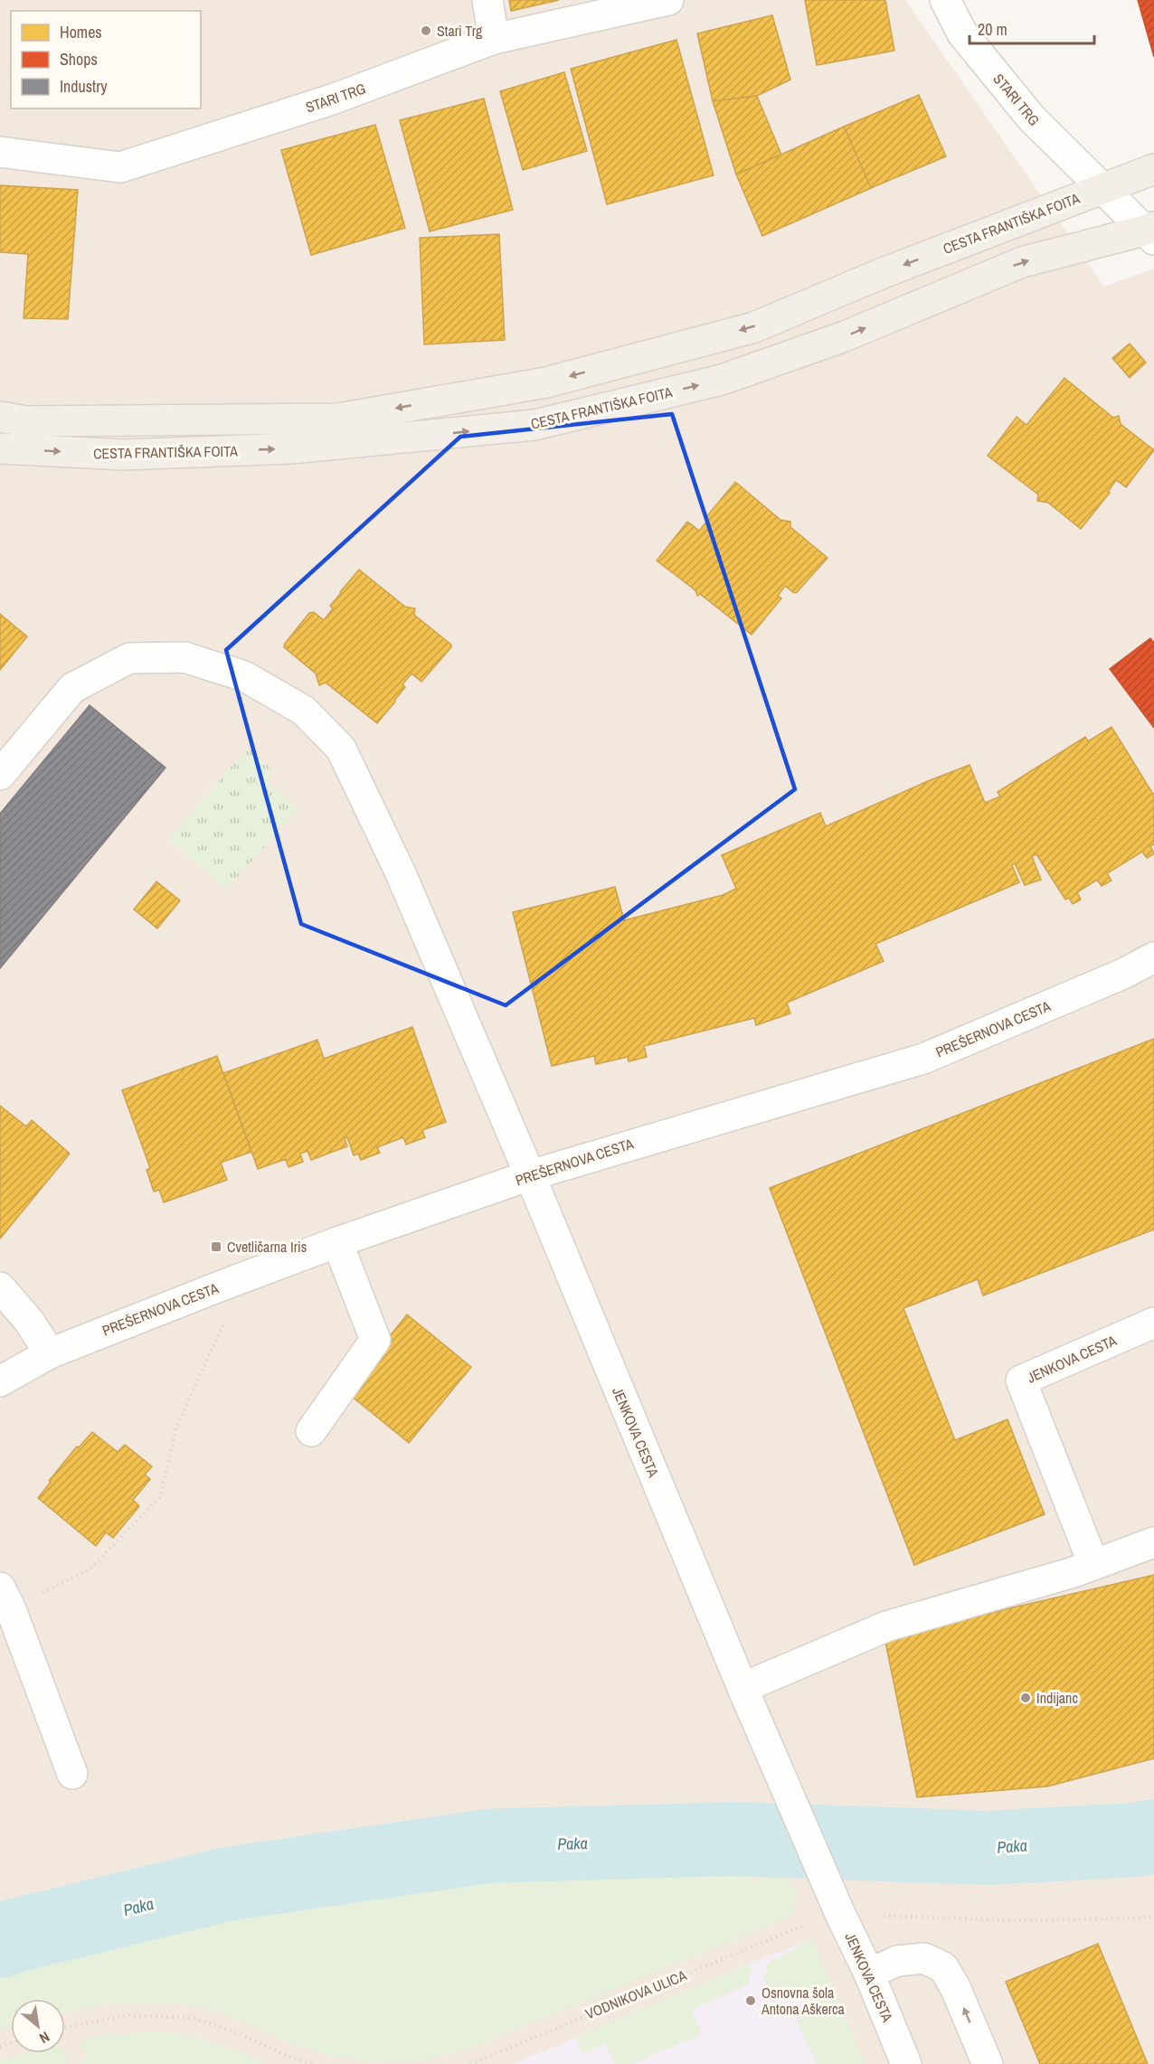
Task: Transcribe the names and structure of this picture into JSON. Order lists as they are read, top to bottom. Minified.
{"streets":{"main road":["CESTA FRANTIŠKA FOITA"],"street":["STARI TRG","PREŠERNOVA CESTA","JENKOVA CESTA"],"path":["VODNIKOVA ULICA"]},"crossings":[["STARI TRG","CESTA FRANTIŠKA FOITA"],["PREŠERNOVA CESTA","JENKOVA CESTA"]],"water":["Paka"],"places":{"other":["Stari Trg","Indijanc","Osnovna šola Antona Aškerca"],"transit":["Cvetličarna Iris"]},"legend":["Homes","Shops","Industry"],"scale_bar":"20 m","north":"bottom right"}
